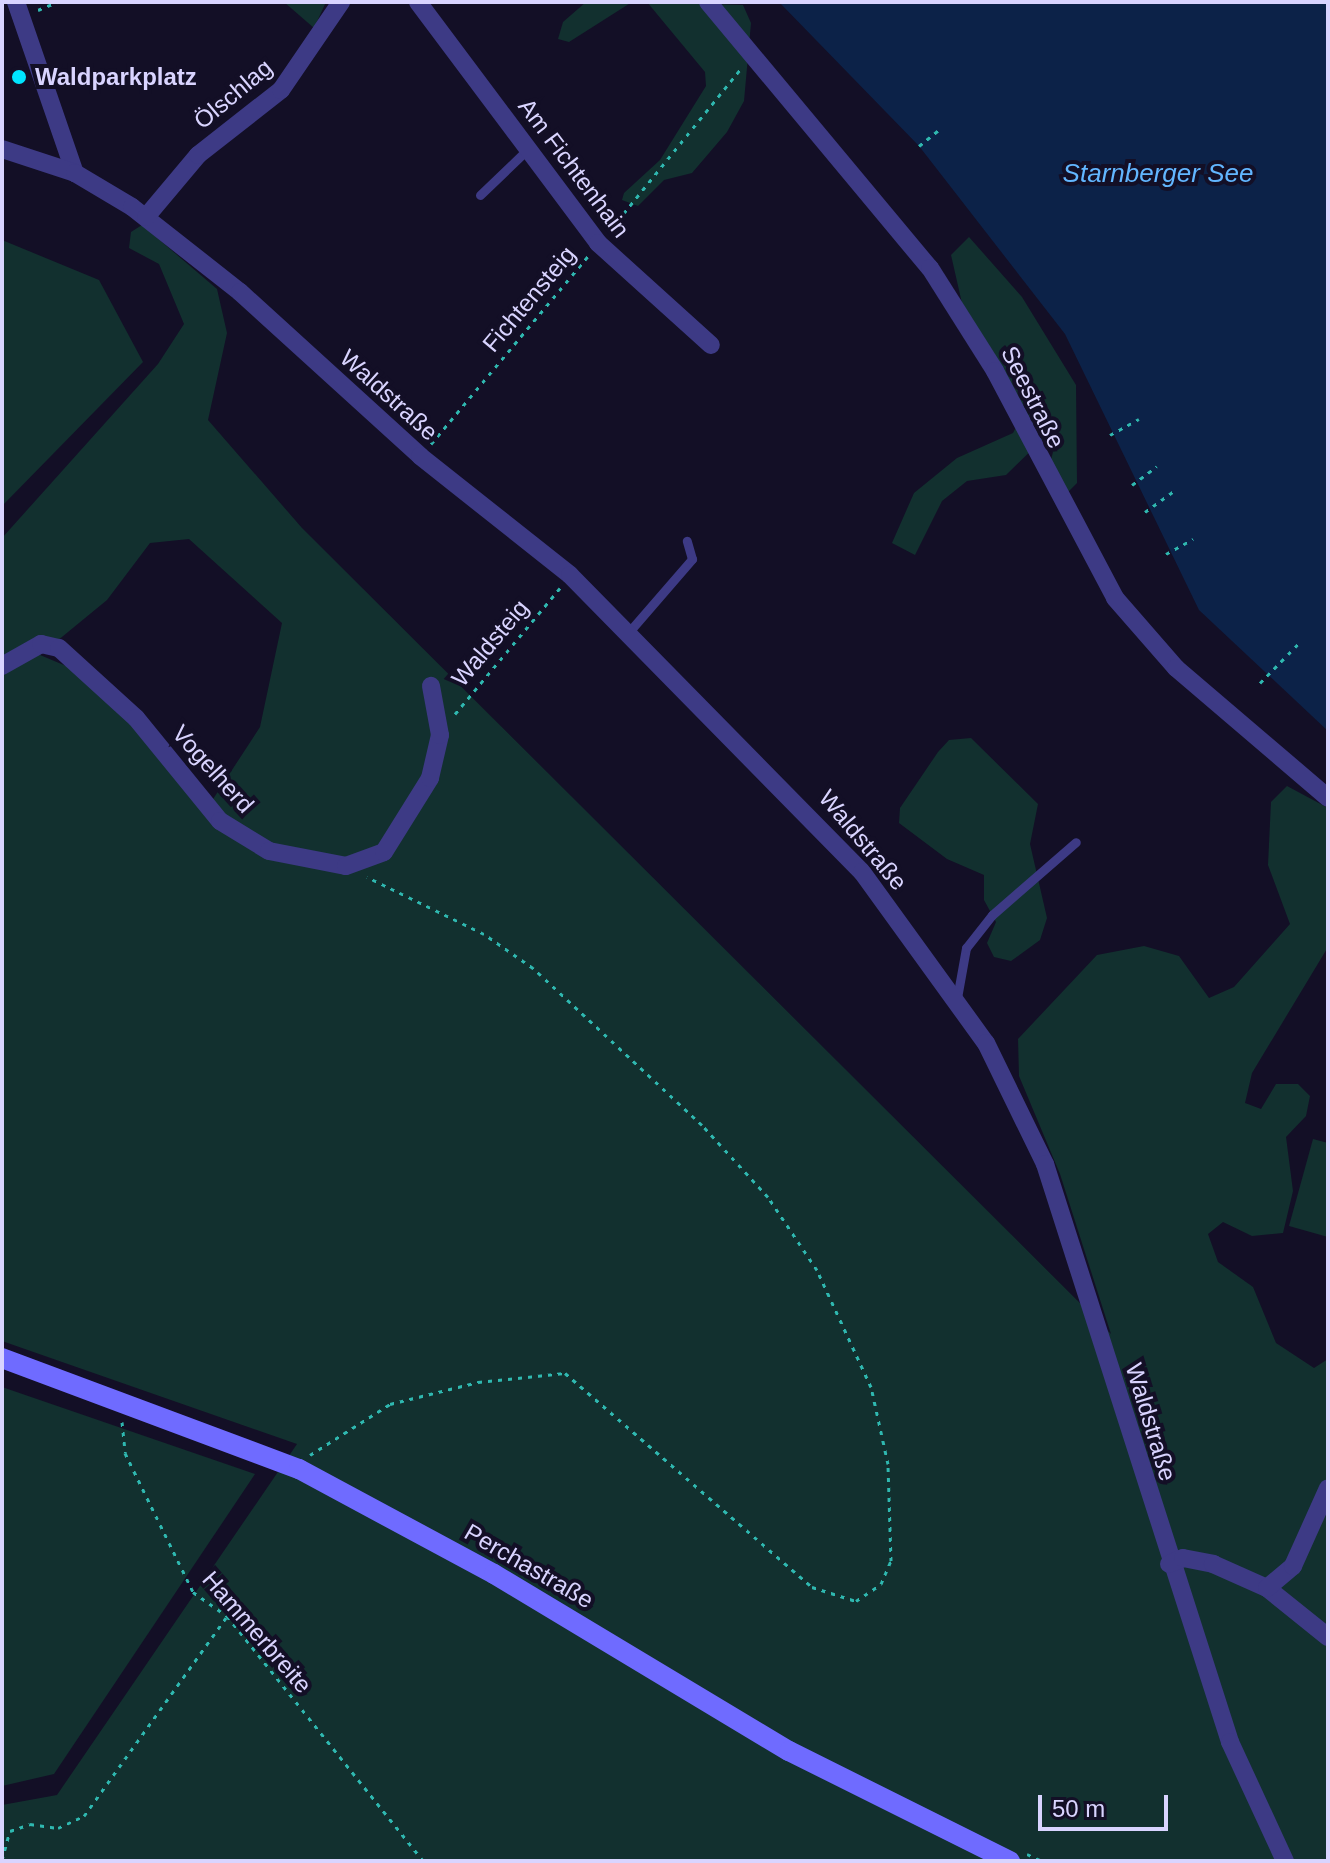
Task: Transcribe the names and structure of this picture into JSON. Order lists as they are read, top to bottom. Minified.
{"streets":{"main road":["Perchastraße"],"street":["Ölschlag","Am Fichtenhain","Waldstraße","Seestraße","Vogelherd"],"path":["Fichtensteig","Waldsteig","Hammerbreite"]},"crossings":[["Ölschlag","Waldstraße"],["Am Fichtenhain","Fichtensteig"],["Fichtensteig","Waldstraße"],["Fichtensteig","Seestraße"],["Waldstraße","Waldsteig"],["Perchastraße","Hammerbreite"]],"water":["Starnberger See"],"places":["Waldparkplatz"],"scale_bar":"50 m"}
